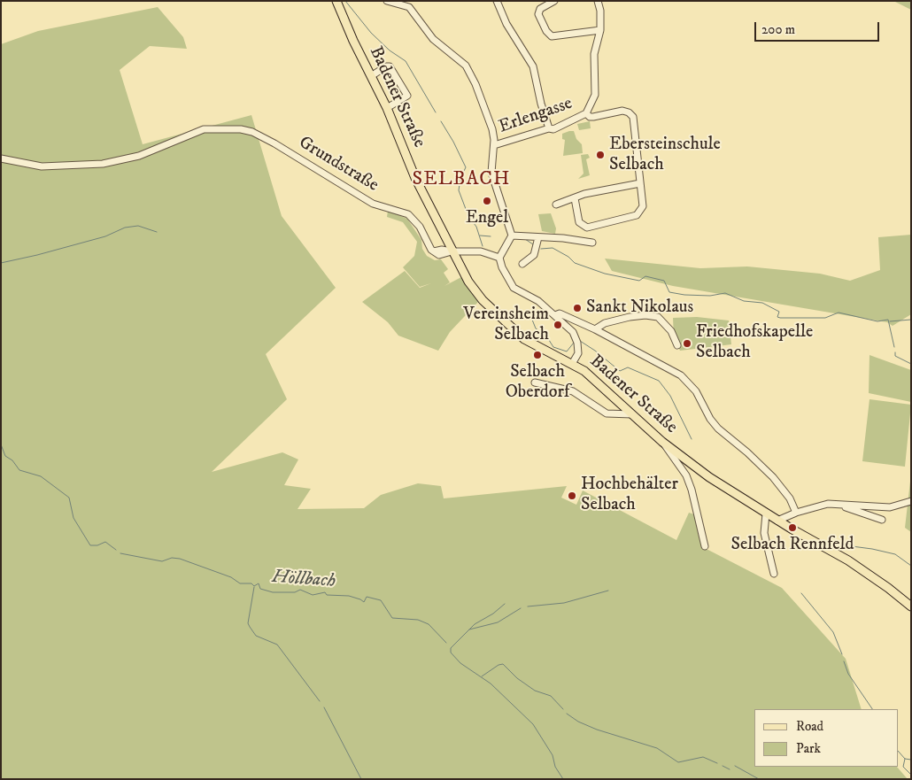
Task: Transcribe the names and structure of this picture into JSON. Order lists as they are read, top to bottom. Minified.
{"streets":{"main road":["Badener Straße"],"street":["Erlengasse","Grundstraße"]},"crossings":[["Badener Straße","Grundstraße"]],"districts":["SELBACH"],"water":["Höllbach"],"places":["Ebersteinschule Selbach","Engel","Sankt Nikolaus","Vereinsheim Selbach","Friedhofskapelle Selbach","Selbach Oberdorf","Hochbehälter Selbach","Selbach Rennfeld"],"legend":["Road","Park"],"scale_bar":"200 m"}
